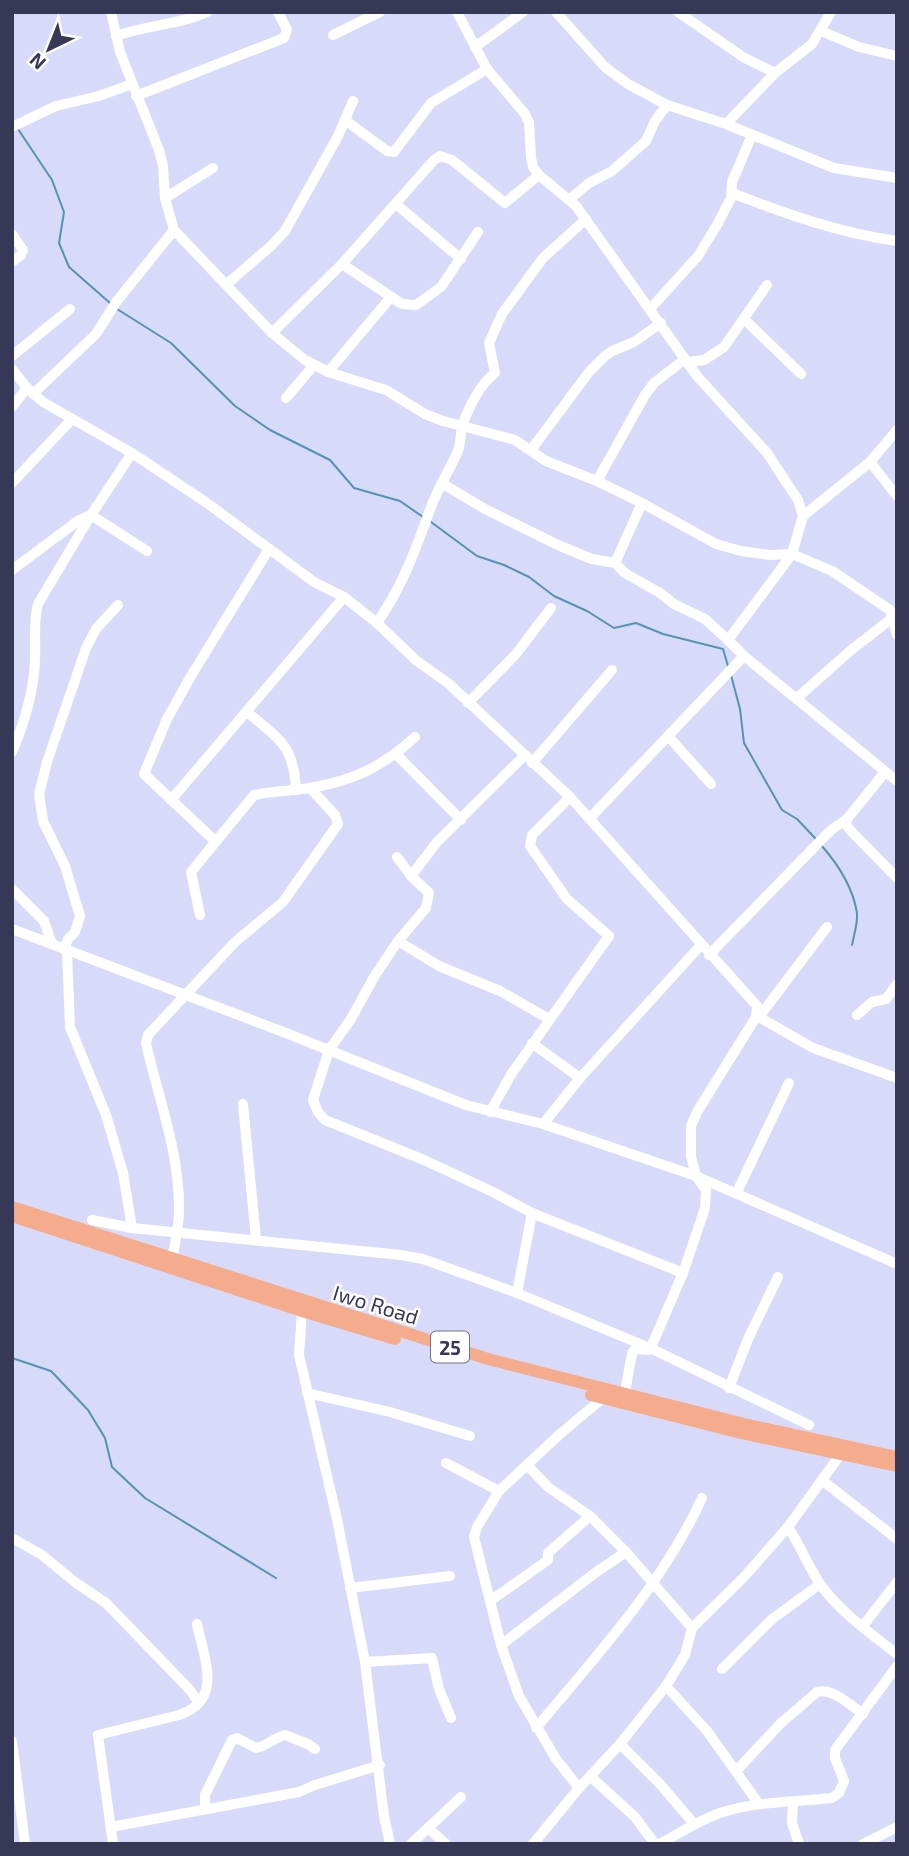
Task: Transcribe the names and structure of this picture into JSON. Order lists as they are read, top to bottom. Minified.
{"streets":{"main road":["Iwo Road","25"]},"north":"bottom left"}
